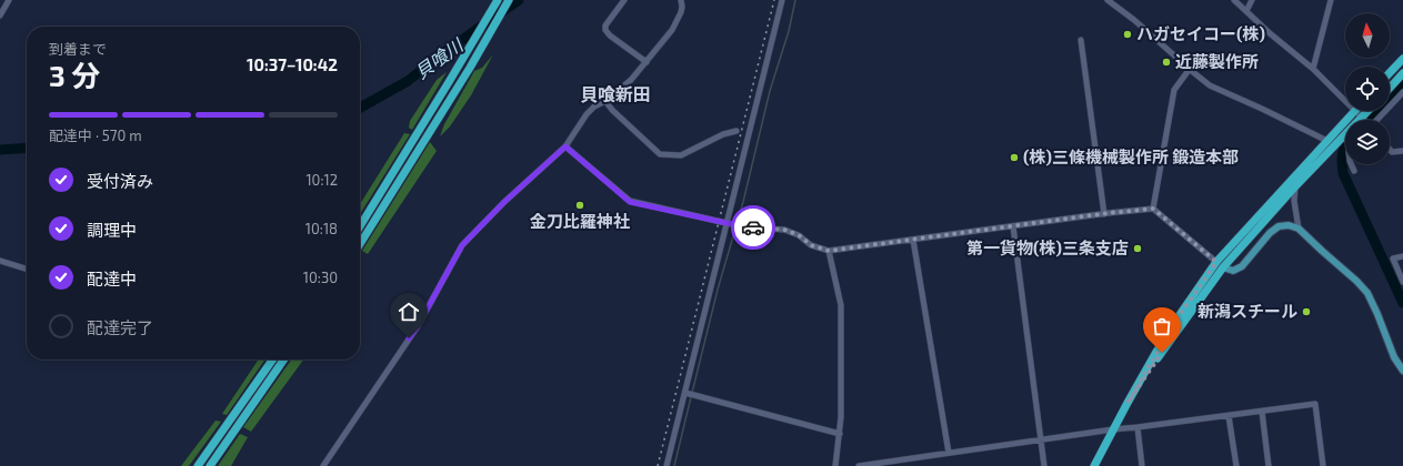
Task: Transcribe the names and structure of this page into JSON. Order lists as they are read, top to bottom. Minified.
{"districts":["貝喰新田"],"water":["貝喰川"],"places":["ハガセイコー(株)","近藤製作所","(株)三條機械製作所 鍛造本部","金刀比羅神社","第一貨物(株)三条支店","新潟スチール"],"north":"top","page":{"heading":["3 分","到着まで","10:37–10:42"],"bar":"配達中 · 570 m","list":[["受付済み","10:12"],["調理中","10:18"],["配達中","10:30"],"配達完了"]}}
